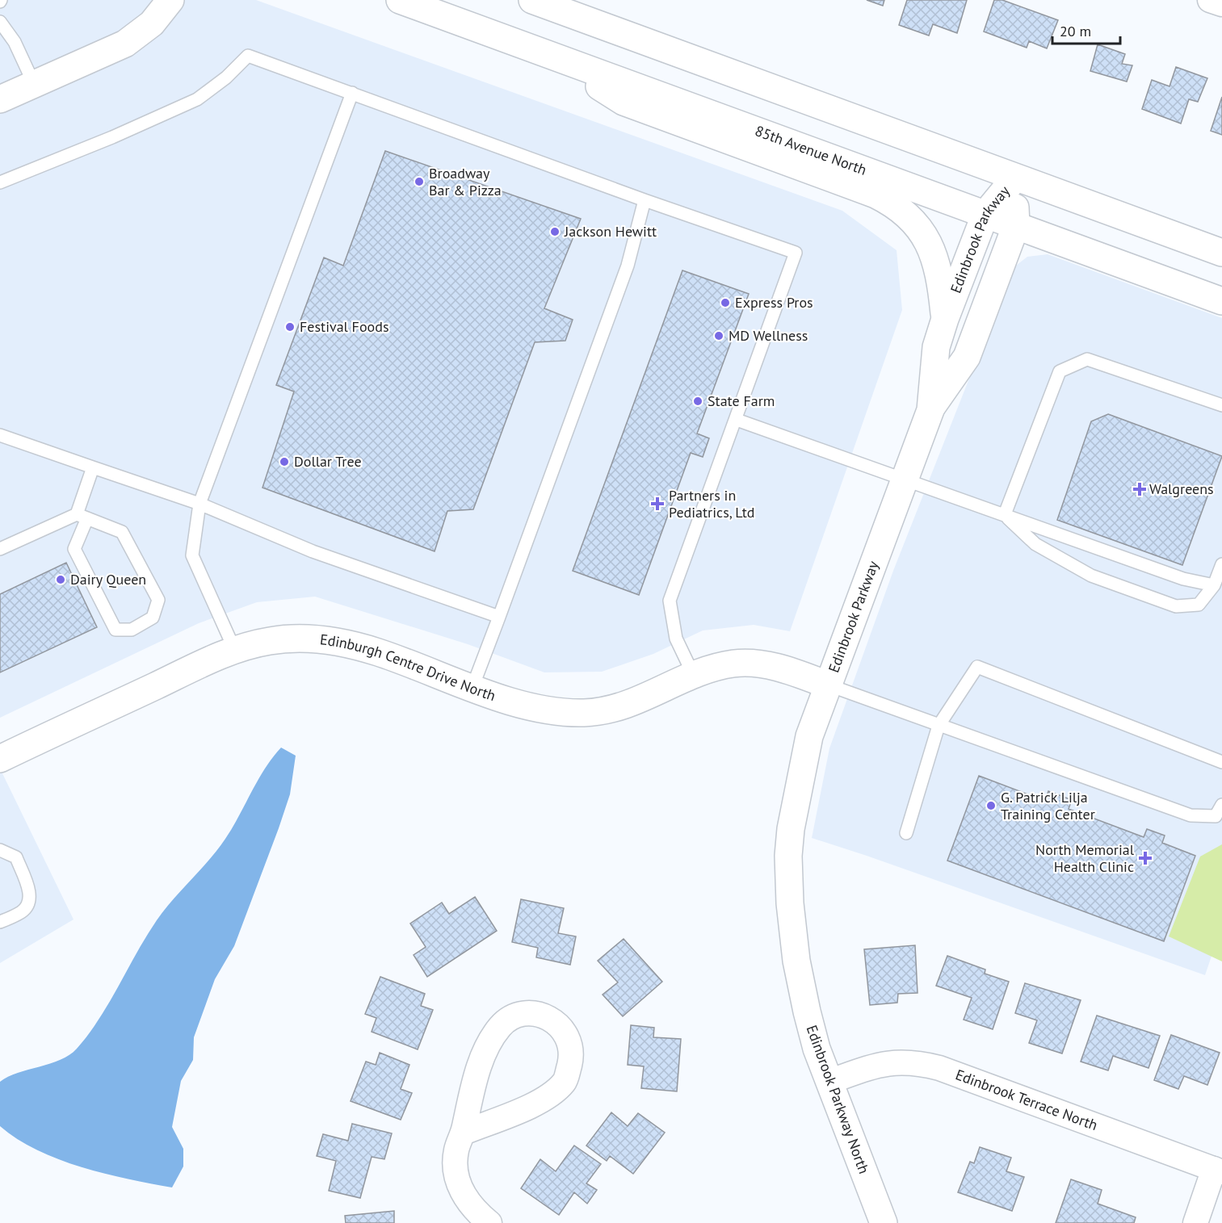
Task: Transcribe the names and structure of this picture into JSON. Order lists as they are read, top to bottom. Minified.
{"streets":{"street":["85th Avenue North","Edinbrook Parkway","Edinburgh Centre Drive North","Edinbrook Parkway North","Edinbrook Terrace North"]},"crossings":[["85th Avenue North","Edinbrook Parkway"],["Edinbrook Parkway","Edinburgh Centre Drive North"],["Edinbrook Parkway","Edinbrook Parkway North"],["Edinbrook Parkway North","Edinbrook Terrace North"]],"places":{"other":["Broadway Bar & Pizza","Jackson Hewitt","Express Pros","Festival Foods","MD Wellness","State Farm","Dollar Tree","Dairy Queen","G. Patrick Lilja Training Center"],"health":["Walgreens","Partners in Pediatrics, Ltd","North Memorial Health Clinic"]},"scale_bar":"20 m"}
